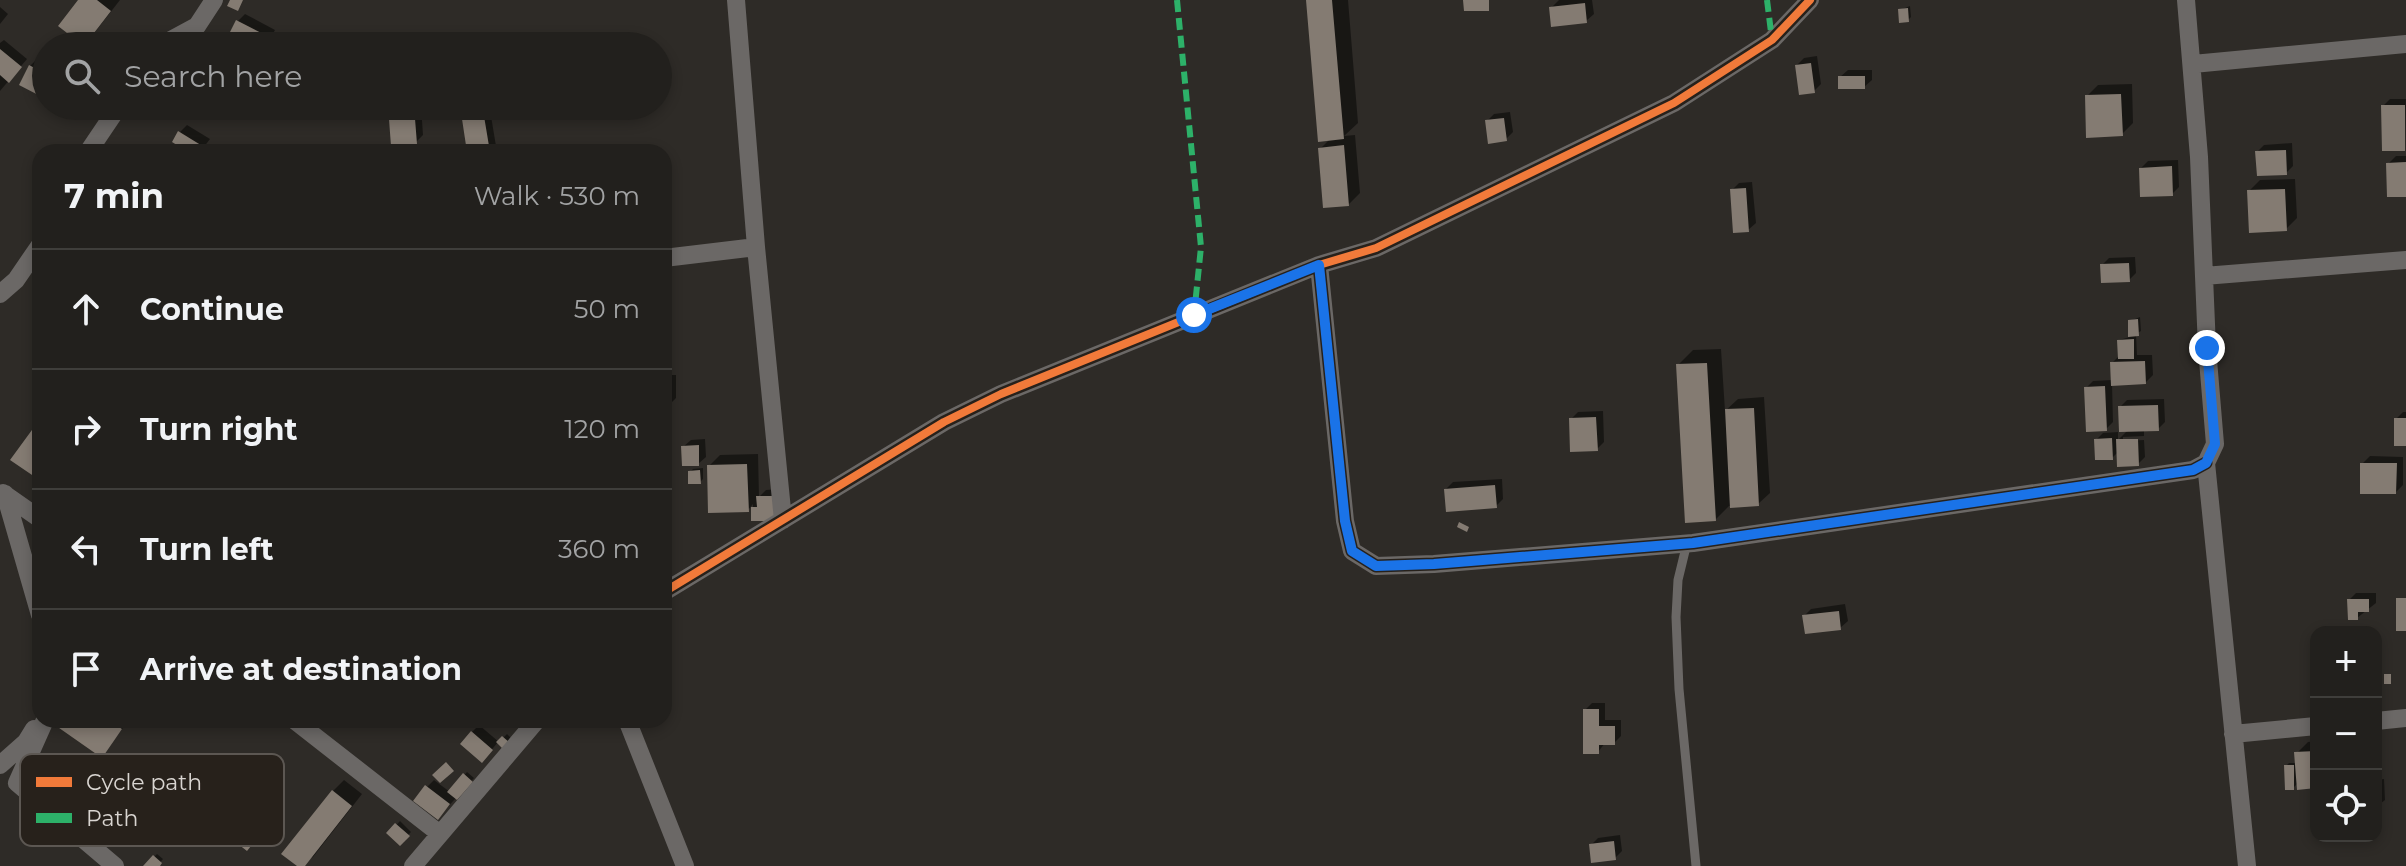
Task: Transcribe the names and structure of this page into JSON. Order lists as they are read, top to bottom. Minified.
{"legend":["Cycle path","Path"],"page":{"search":"Search here","heading":["7 min","Walk · 530 m"],"list":[["Continue","50 m"],["Turn right","120 m"],["Turn left","360 m"],"Arrive at destination"],"map_buttons":["+","−"]}}
